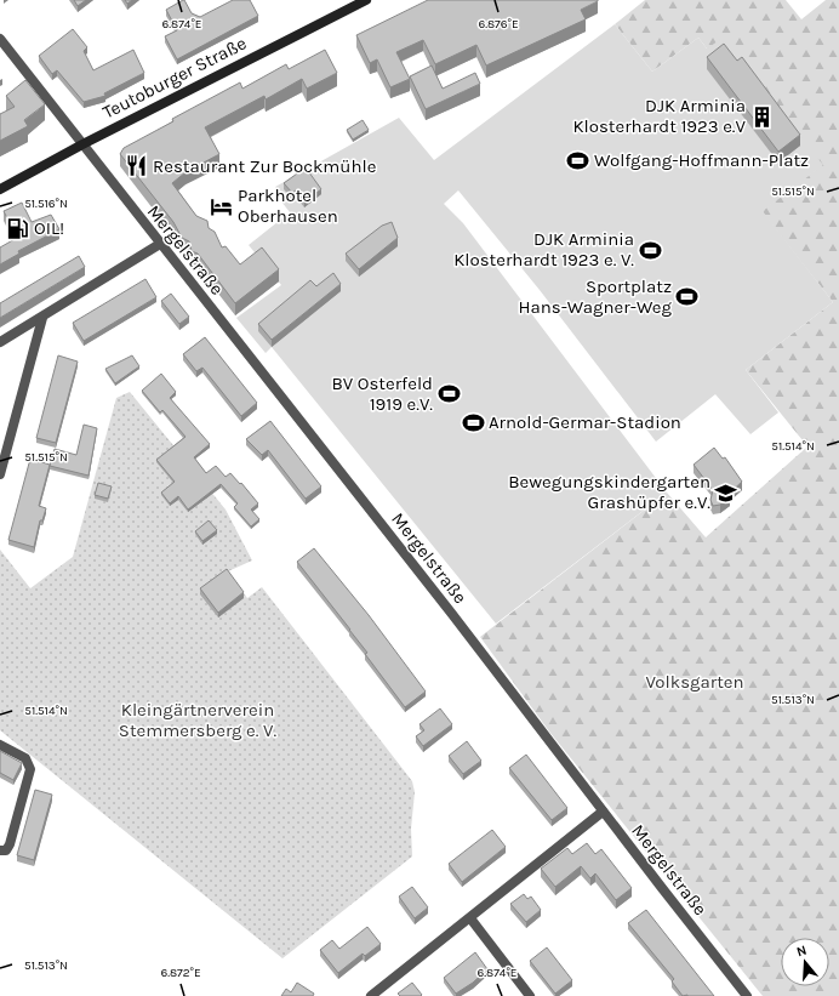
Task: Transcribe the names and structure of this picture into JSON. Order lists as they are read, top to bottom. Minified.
{"streets":{"main road":["Teutoburger Straße"],"street":["Mergelstraße"]},"crossings":[["Teutoburger Straße","Mergelstraße"]],"parks":["Volksgarten","Kleingärtnerverein Stemmersberg e. V."],"places":{"building":["DJK Arminia Klosterhardt 1923 e.V"],"sports":["Wolfgang-Hoffmann-Platz","DJK Arminia Klosterhardt 1923 e. V.","Sportplatz Hans-Wagner-Weg","BV Osterfeld 1919 e.V.","Arnold-Germar-Stadion"],"restaurant":["Restaurant Zur Bockmühle"],"hotel":["Parkhotel Oberhausen"],"fuel station":["OIL!"],"school or university":["Bewegungskindergarten Grashüpfer e.V."]},"north":"top","coordinates":["6.874°E","6.876°E","51.515°N","51.516°N","51.514°N","51.513°N","6.872°E"]}
